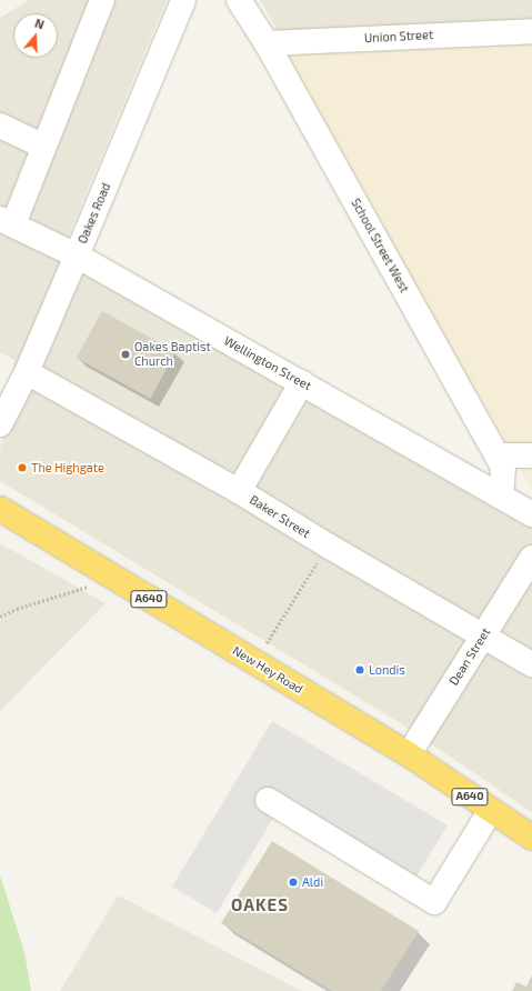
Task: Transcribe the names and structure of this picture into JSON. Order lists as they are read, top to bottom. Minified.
{"streets":{"highway":["A640","New Hey Road"],"street":["Union Street","Oakes Road","School Street West","Wellington Street","Baker Street","Dean Street"]},"crossings":[["Union Street","School Street West"],["Oakes Road","Wellington Street"],["Oakes Road","Baker Street"],["School Street West","Wellington Street"],["Baker Street","Dean Street"],["Dean Street","New Hey Road"]],"districts":["OAKES"],"places":["Oakes Baptist Church","The Highgate","Londis","Aldi"],"north":"top"}
